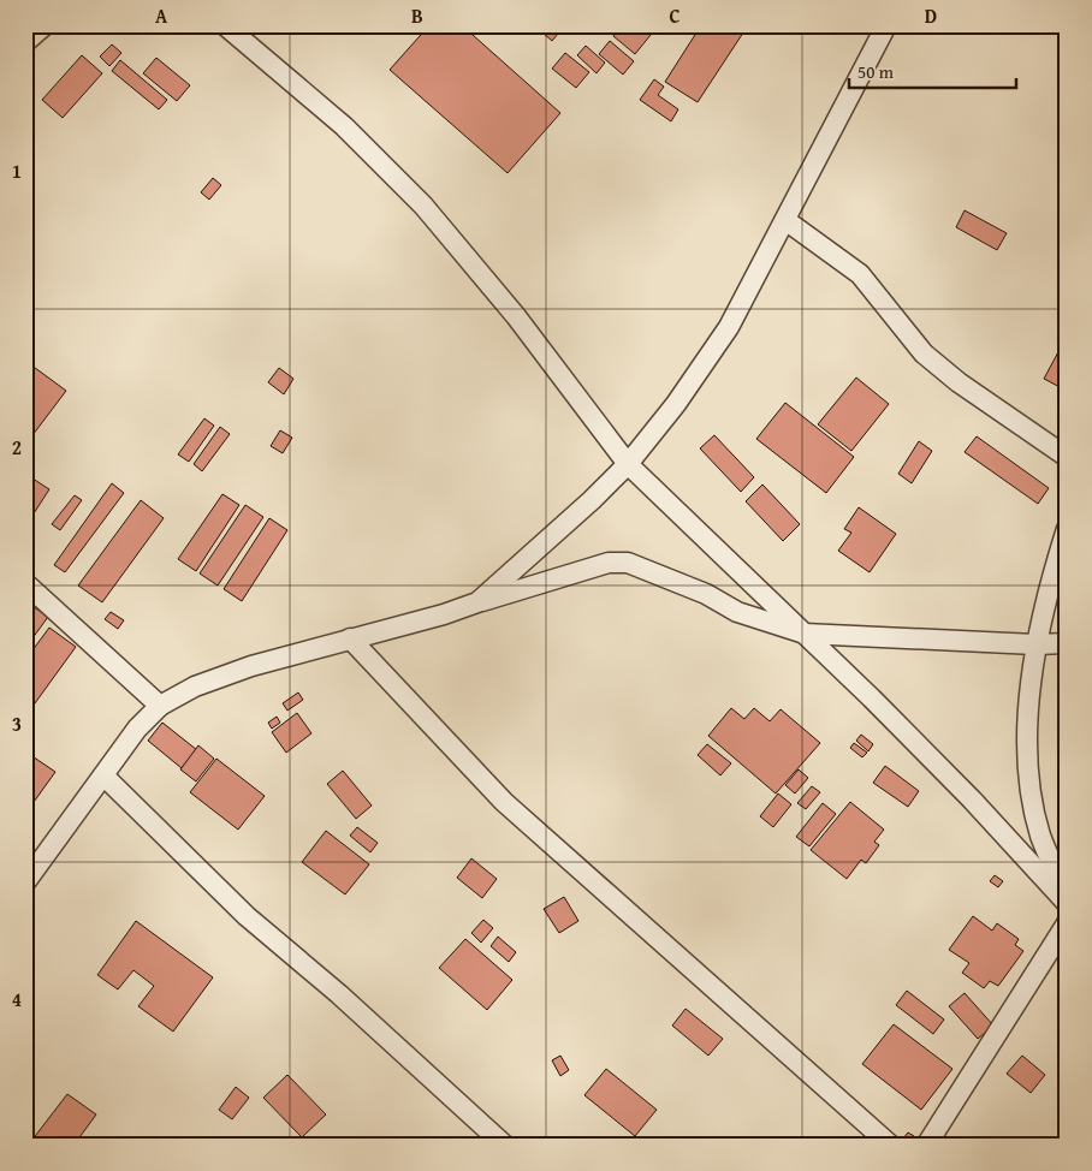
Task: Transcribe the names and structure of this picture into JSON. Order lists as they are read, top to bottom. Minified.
{"scale_bar":"50 m","grid":{"columns":["A","B","C","D"],"rows":["1","2","3","4"]}}
